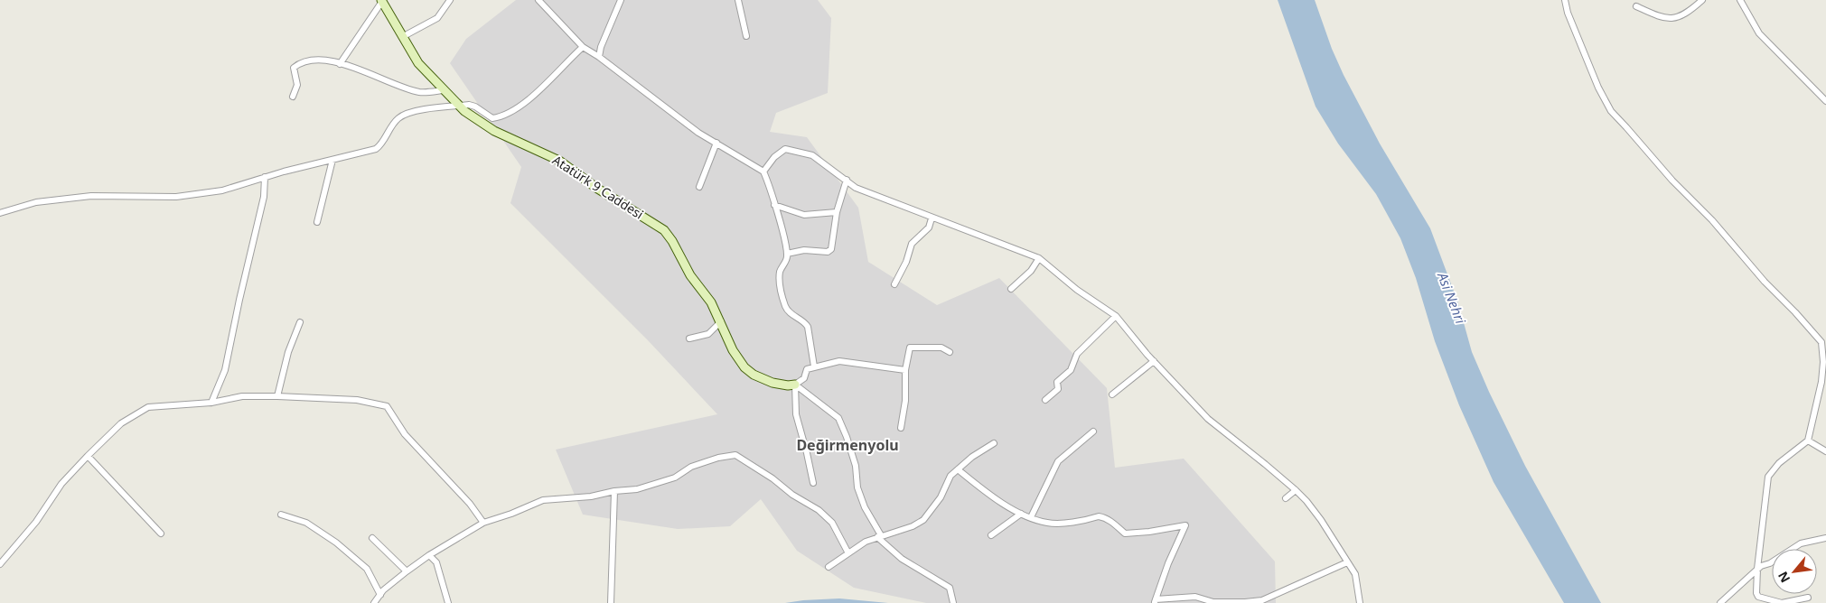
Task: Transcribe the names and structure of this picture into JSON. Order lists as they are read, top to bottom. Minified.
{"streets":{"street":["Atatürk 9 Caddesi"]},"districts":["Değirmenyolu"],"water":["Asi Nehri"],"north":"bottom left"}
